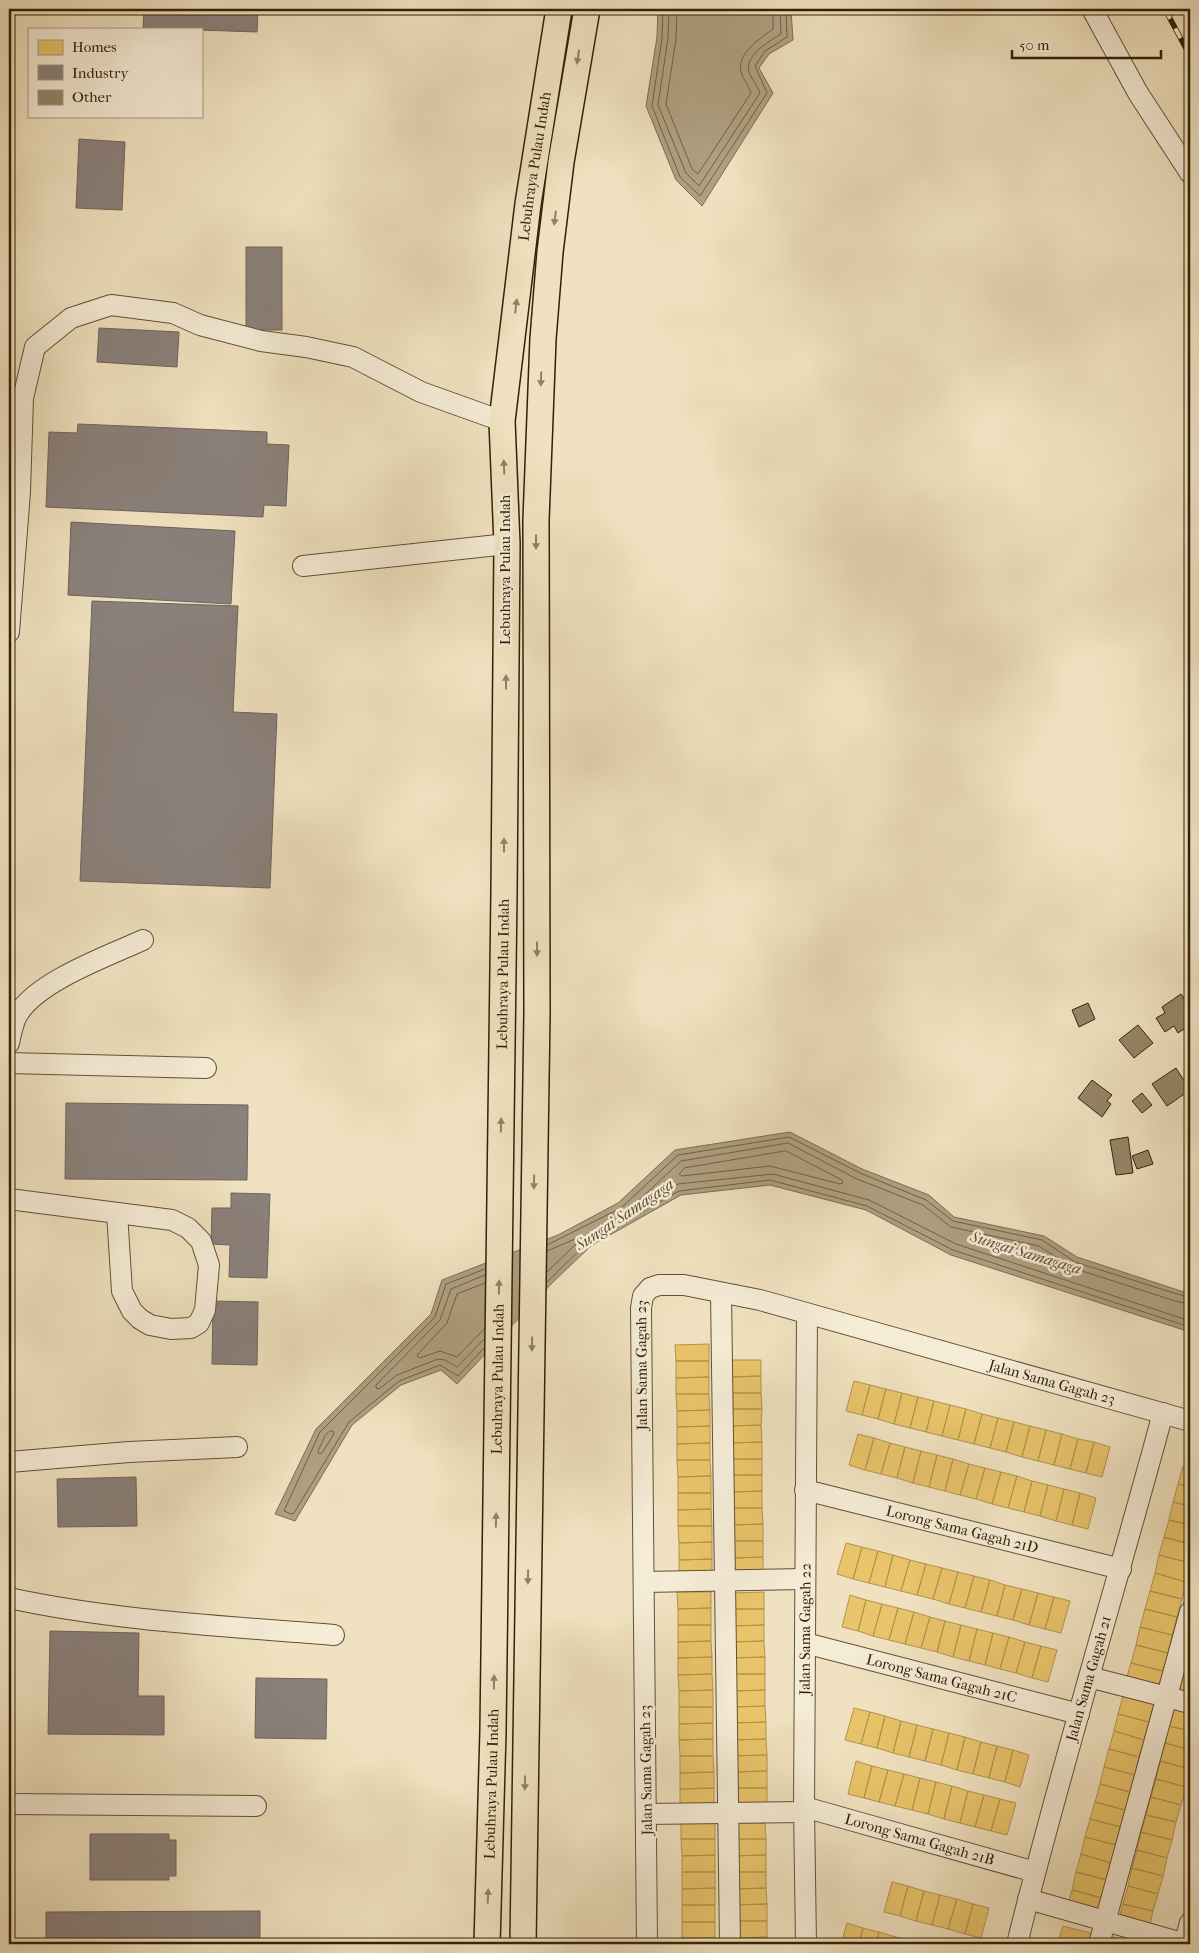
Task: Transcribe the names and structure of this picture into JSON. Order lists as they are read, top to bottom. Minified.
{"streets":{"main road":["Lebuhraya Pulau Indah"],"street":["Jalan Sama Gagah 23","Lorong Sama Gagah 21D","Jalan Sama Gagah 22","Lorong Sama Gagah 21C","Jalan Sama Gagah 21","Lorong Sama Gagah 21B"]},"crossings":[["Jalan Sama Gagah 23","Jalan Sama Gagah 22"],["Jalan Sama Gagah 23","Jalan Sama Gagah 21"],["Jalan Sama Gagah 23","Lorong Sama Gagah 21B"],["Lorong Sama Gagah 21D","Jalan Sama Gagah 22"],["Lorong Sama Gagah 21D","Jalan Sama Gagah 21"],["Jalan Sama Gagah 22","Lorong Sama Gagah 21C"],["Jalan Sama Gagah 22","Lorong Sama Gagah 21B"],["Lorong Sama Gagah 21C","Jalan Sama Gagah 21"],["Jalan Sama Gagah 21","Lorong Sama Gagah 21B"]],"water":["Sungai Samagaga"],"legend":["Homes","Industry","Other"],"scale_bar":"50 m"}
